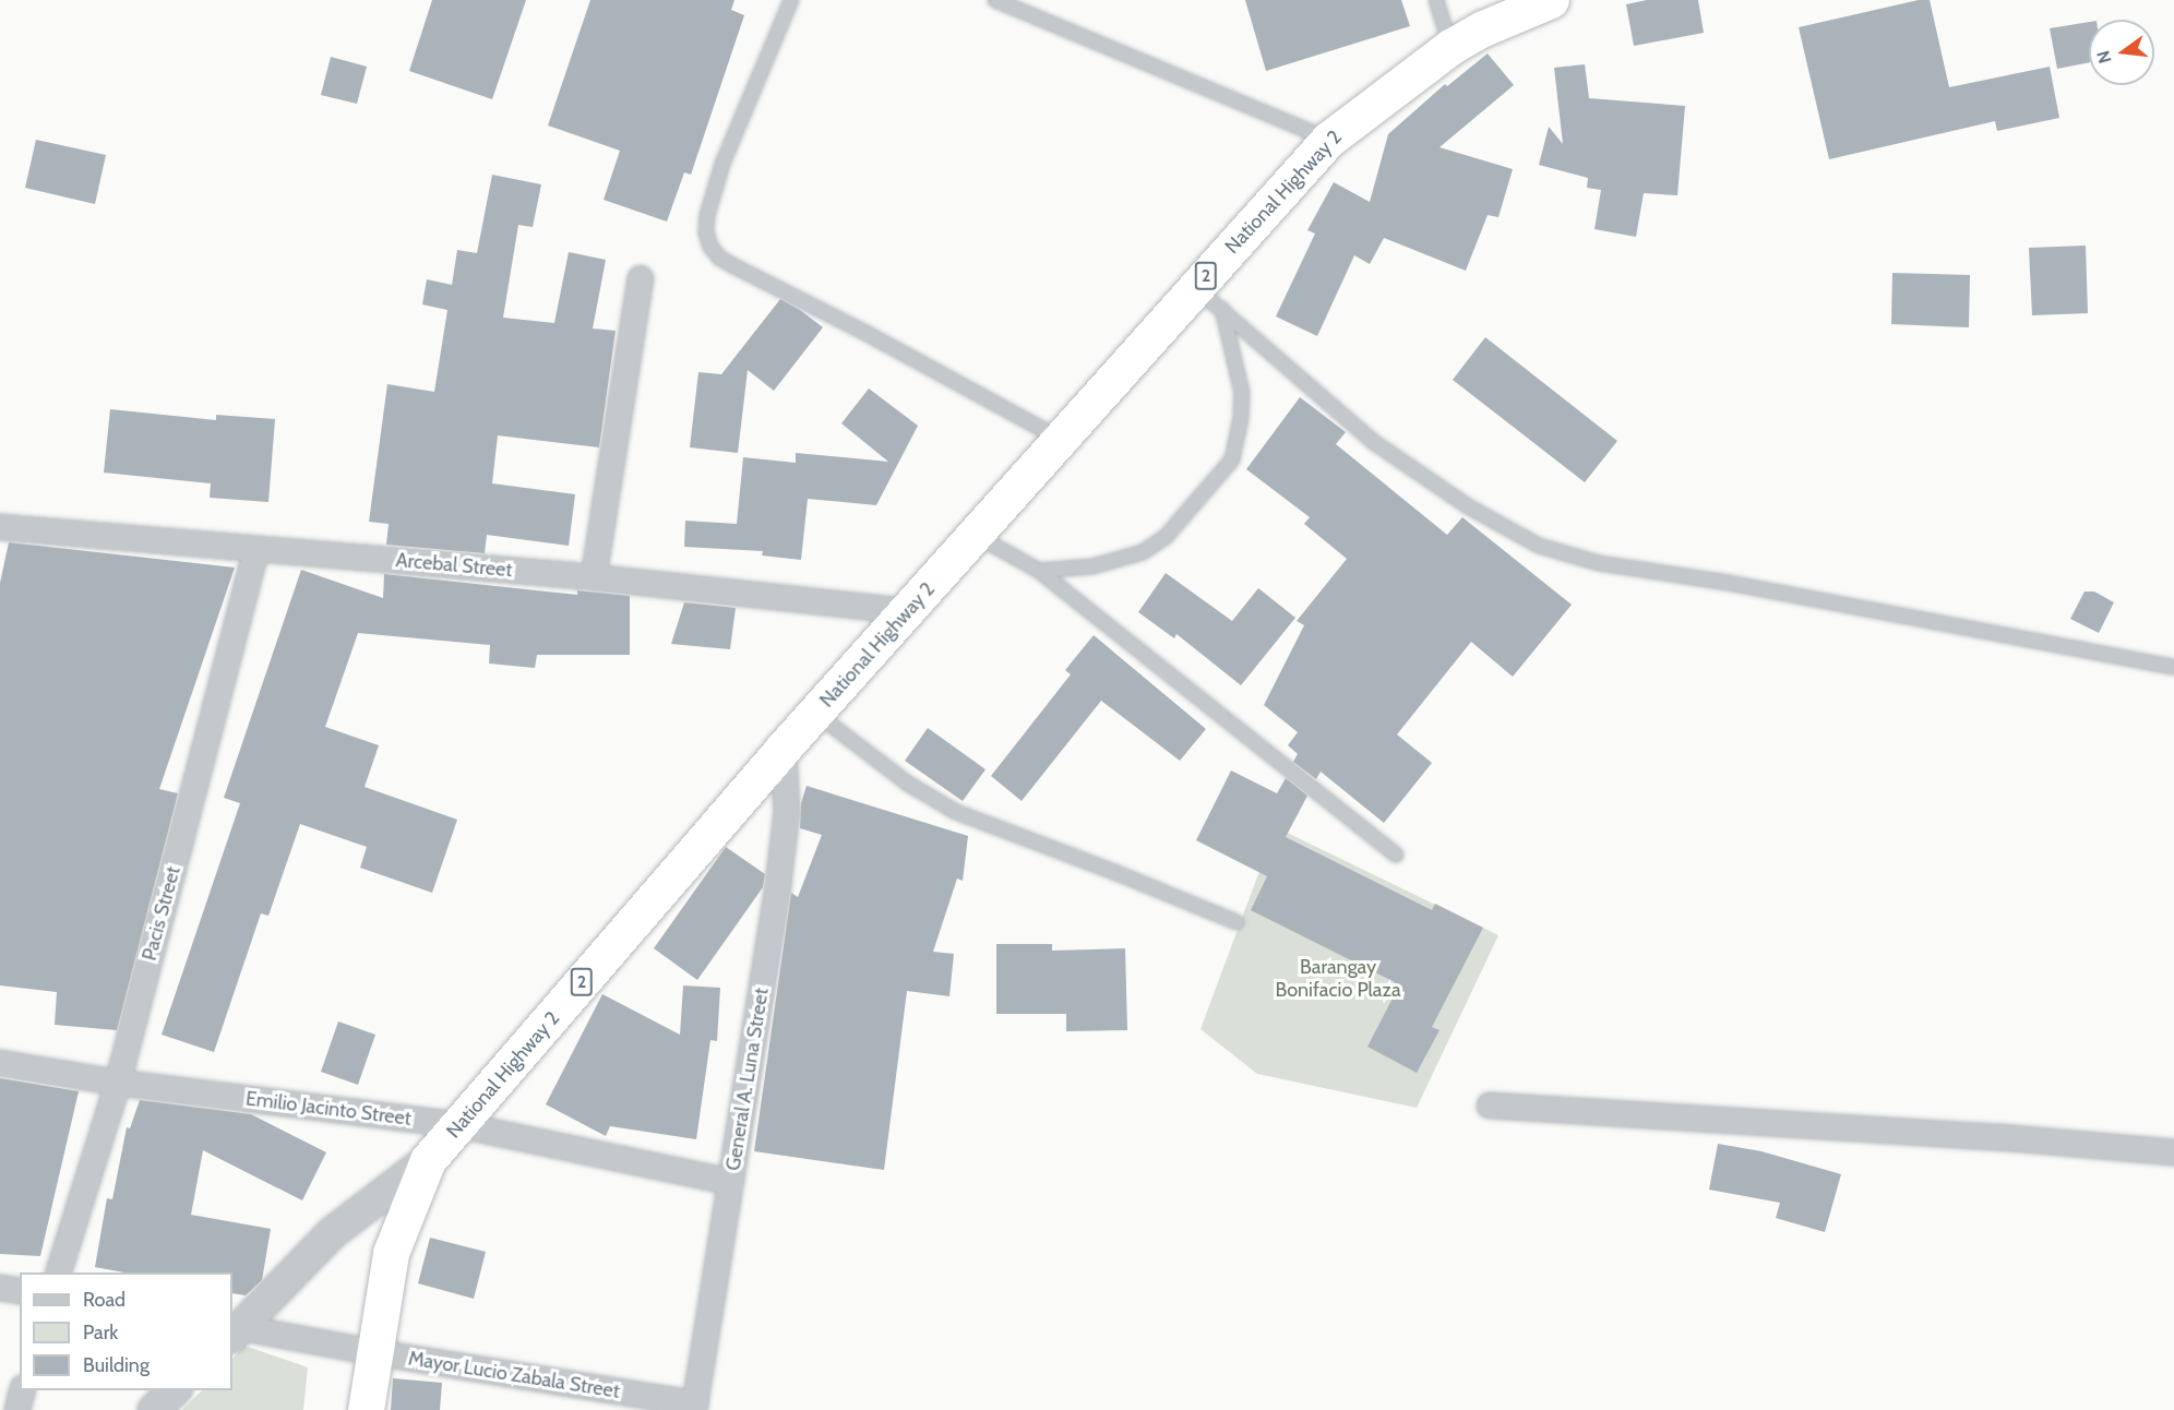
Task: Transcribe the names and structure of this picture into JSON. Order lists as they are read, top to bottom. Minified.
{"streets":{"highway":["National Highway 2","2"],"street":["Arcebal Street","Pacis Street","General A. Luna Street","Emilio Jacinto Street","Mayor Lucio Zabala Street"]},"crossings":[["National Highway 2","Arcebal Street"],["National Highway 2","General A. Luna Street"],["National Highway 2","Emilio Jacinto Street"],["National Highway 2","Mayor Lucio Zabala Street"],["Arcebal Street","Pacis Street"],["Pacis Street","Emilio Jacinto Street"],["General A. Luna Street","Emilio Jacinto Street"],["General A. Luna Street","Mayor Lucio Zabala Street"]],"parks":["Barangay Bonifacio Plaza"],"legend":["Road","Park","Building"],"north":"left"}
